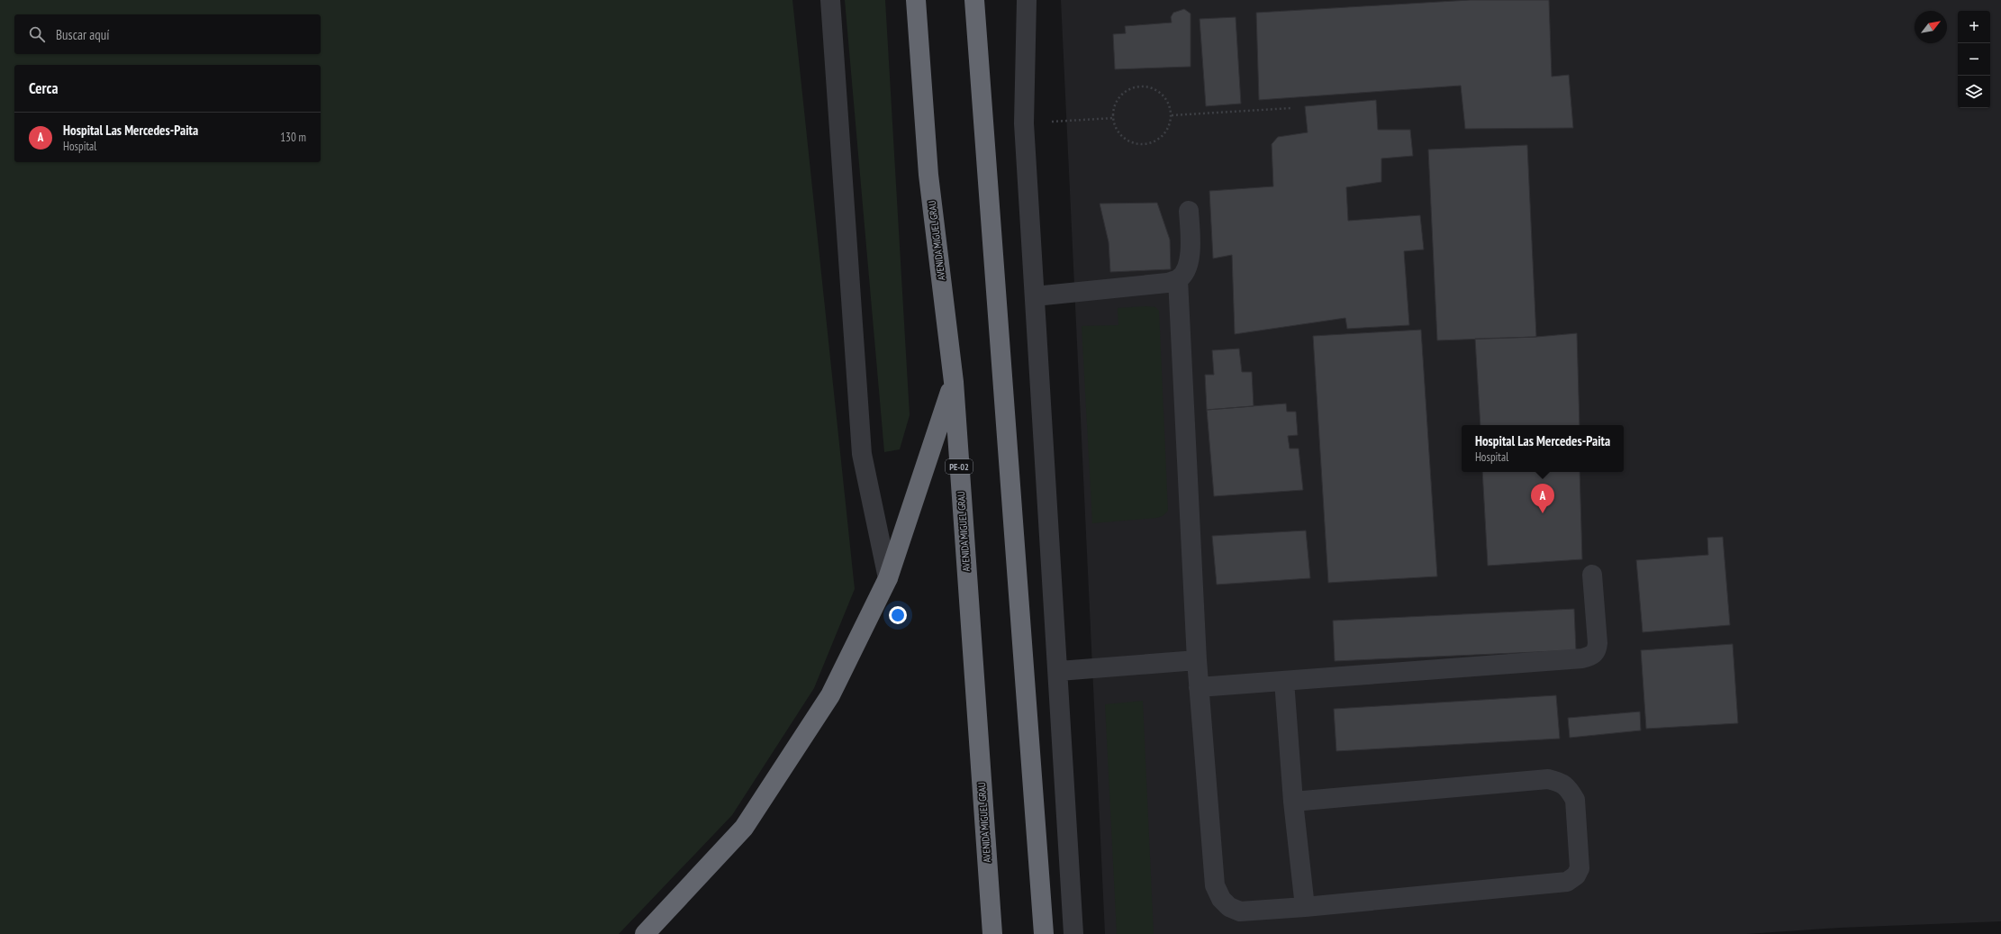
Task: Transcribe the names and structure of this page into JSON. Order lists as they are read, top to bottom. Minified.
{"streets":{"highway":["AVENIDA MIGUEL GRAU","PE-02"]},"crossings":[["AVENIDA MIGUEL GRAU","PE-02"]],"north":"top right","page":{"map_buttons":["+","−"],"search":"Buscar aquí","heading":"Cerca","list":[{"mark":"A","name":"Hospital Las Mercedes-Paita","note":"Hospital","value":"130 m"}],"popup":["Hospital Las Mercedes-Paita","Hospital"],"pins":"A"}}
